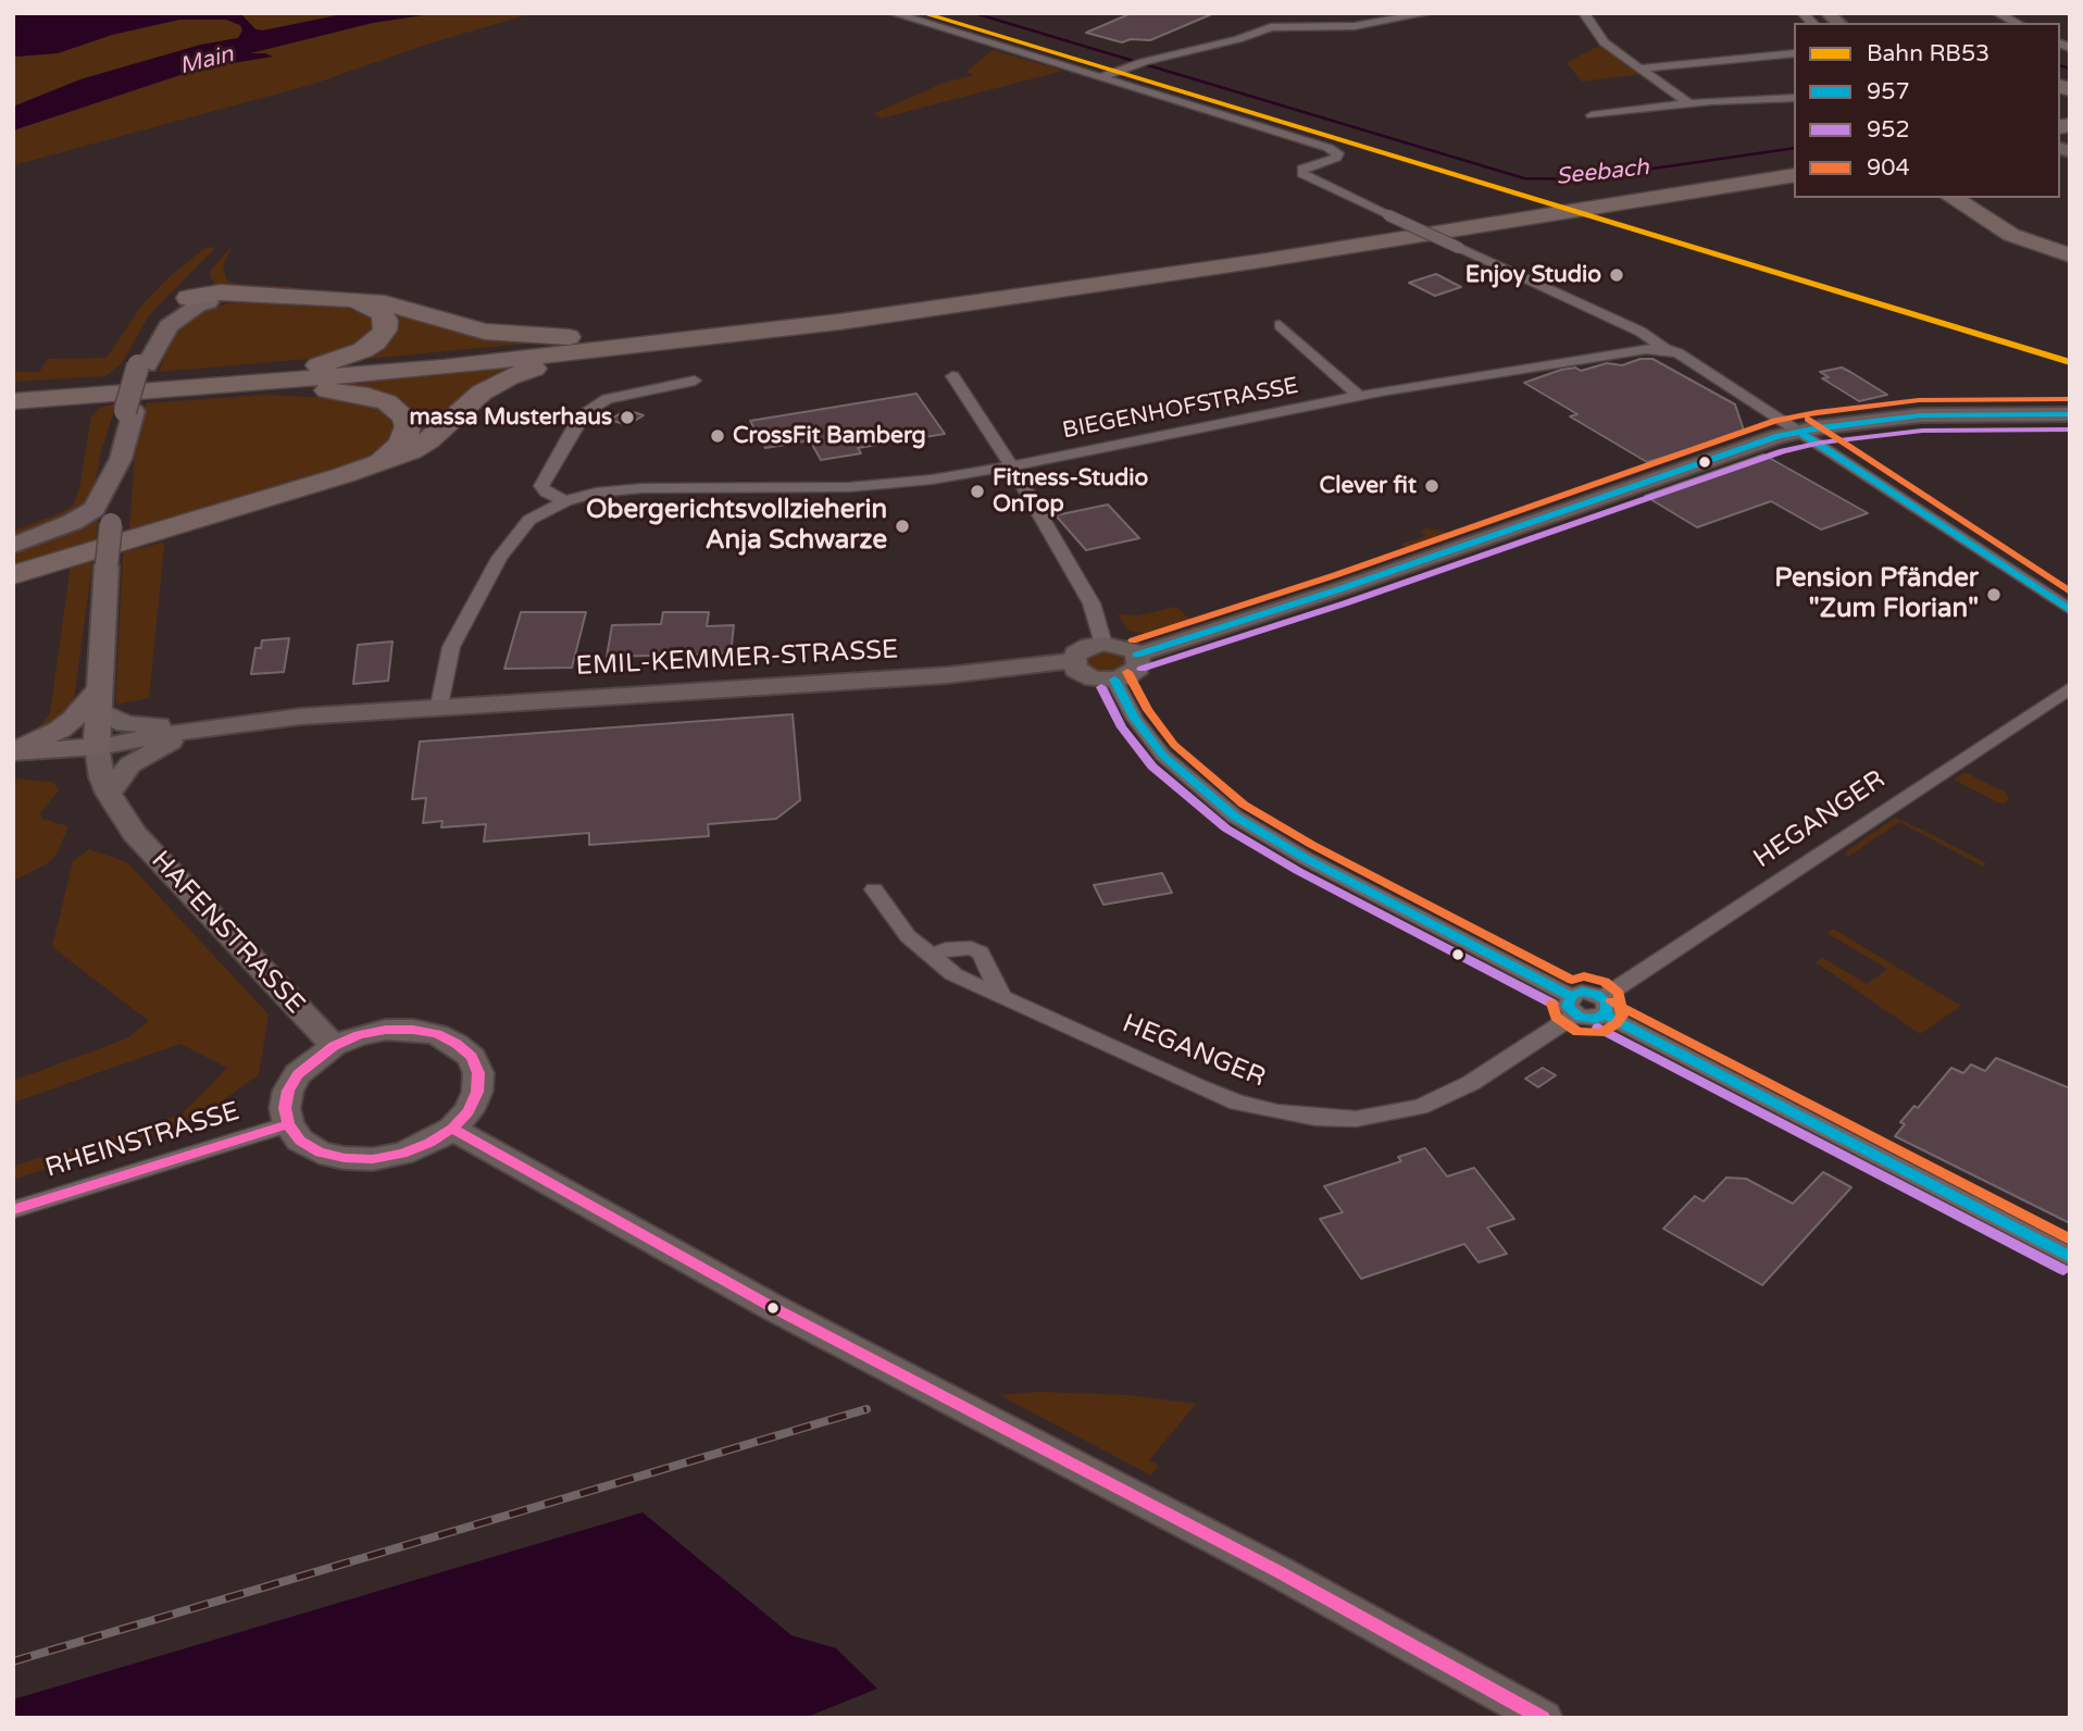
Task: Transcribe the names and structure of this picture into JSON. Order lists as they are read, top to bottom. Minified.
{"streets":{"street":["BIEGENHOFSTRASSE","EMIL-KEMMER-STRASSE","HEGANGER","HAFENSTRASSE","RHEINSTRASSE"]},"crossings":[["BIEGENHOFSTRASSE","EMIL-KEMMER-STRASSE"],["HAFENSTRASSE","RHEINSTRASSE"]],"water":["Main","Seebach"],"places":["Enjoy Studio","massa Musterhaus","CrossFit Bamberg","Clever fit","Fitness-Studio OnTop","Obergerichtsvollzieherin Anja Schwarze","Pension Pfänder \"Zum Florian\""],"lines":["rail line RB53","transit line 904","transit line 957","transit line 952"],"legend":["Bahn RB53","957","952","904"]}
